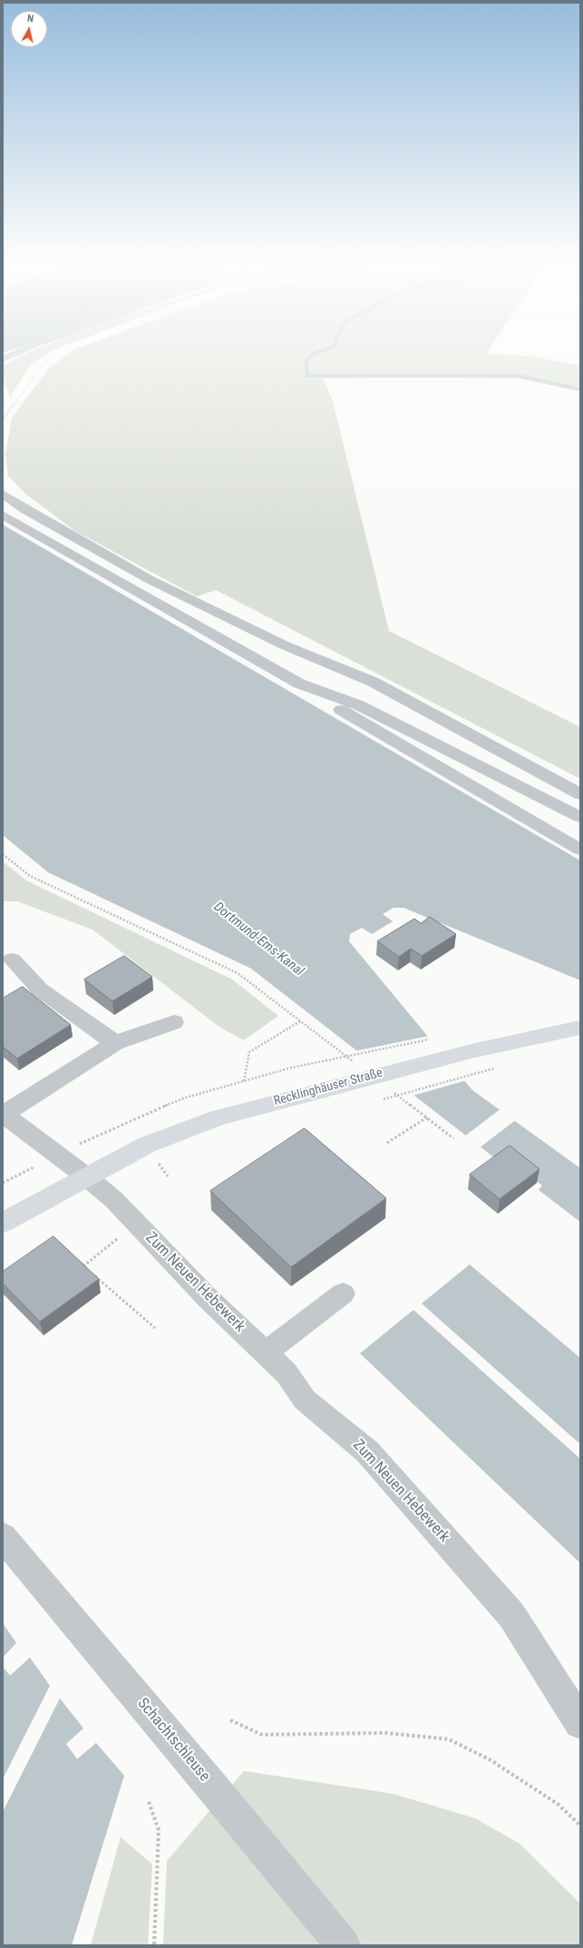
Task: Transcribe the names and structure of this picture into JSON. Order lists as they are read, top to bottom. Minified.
{"streets":{"main road":["Recklinghäuser Straße"],"street":["Zum Neuen Hebewerk","Schachtschleuse"]},"crossings":[["Recklinghäuser Straße","Zum Neuen Hebewerk"]],"water":["Dortmund-Ems-Kanal"],"north":"top"}
